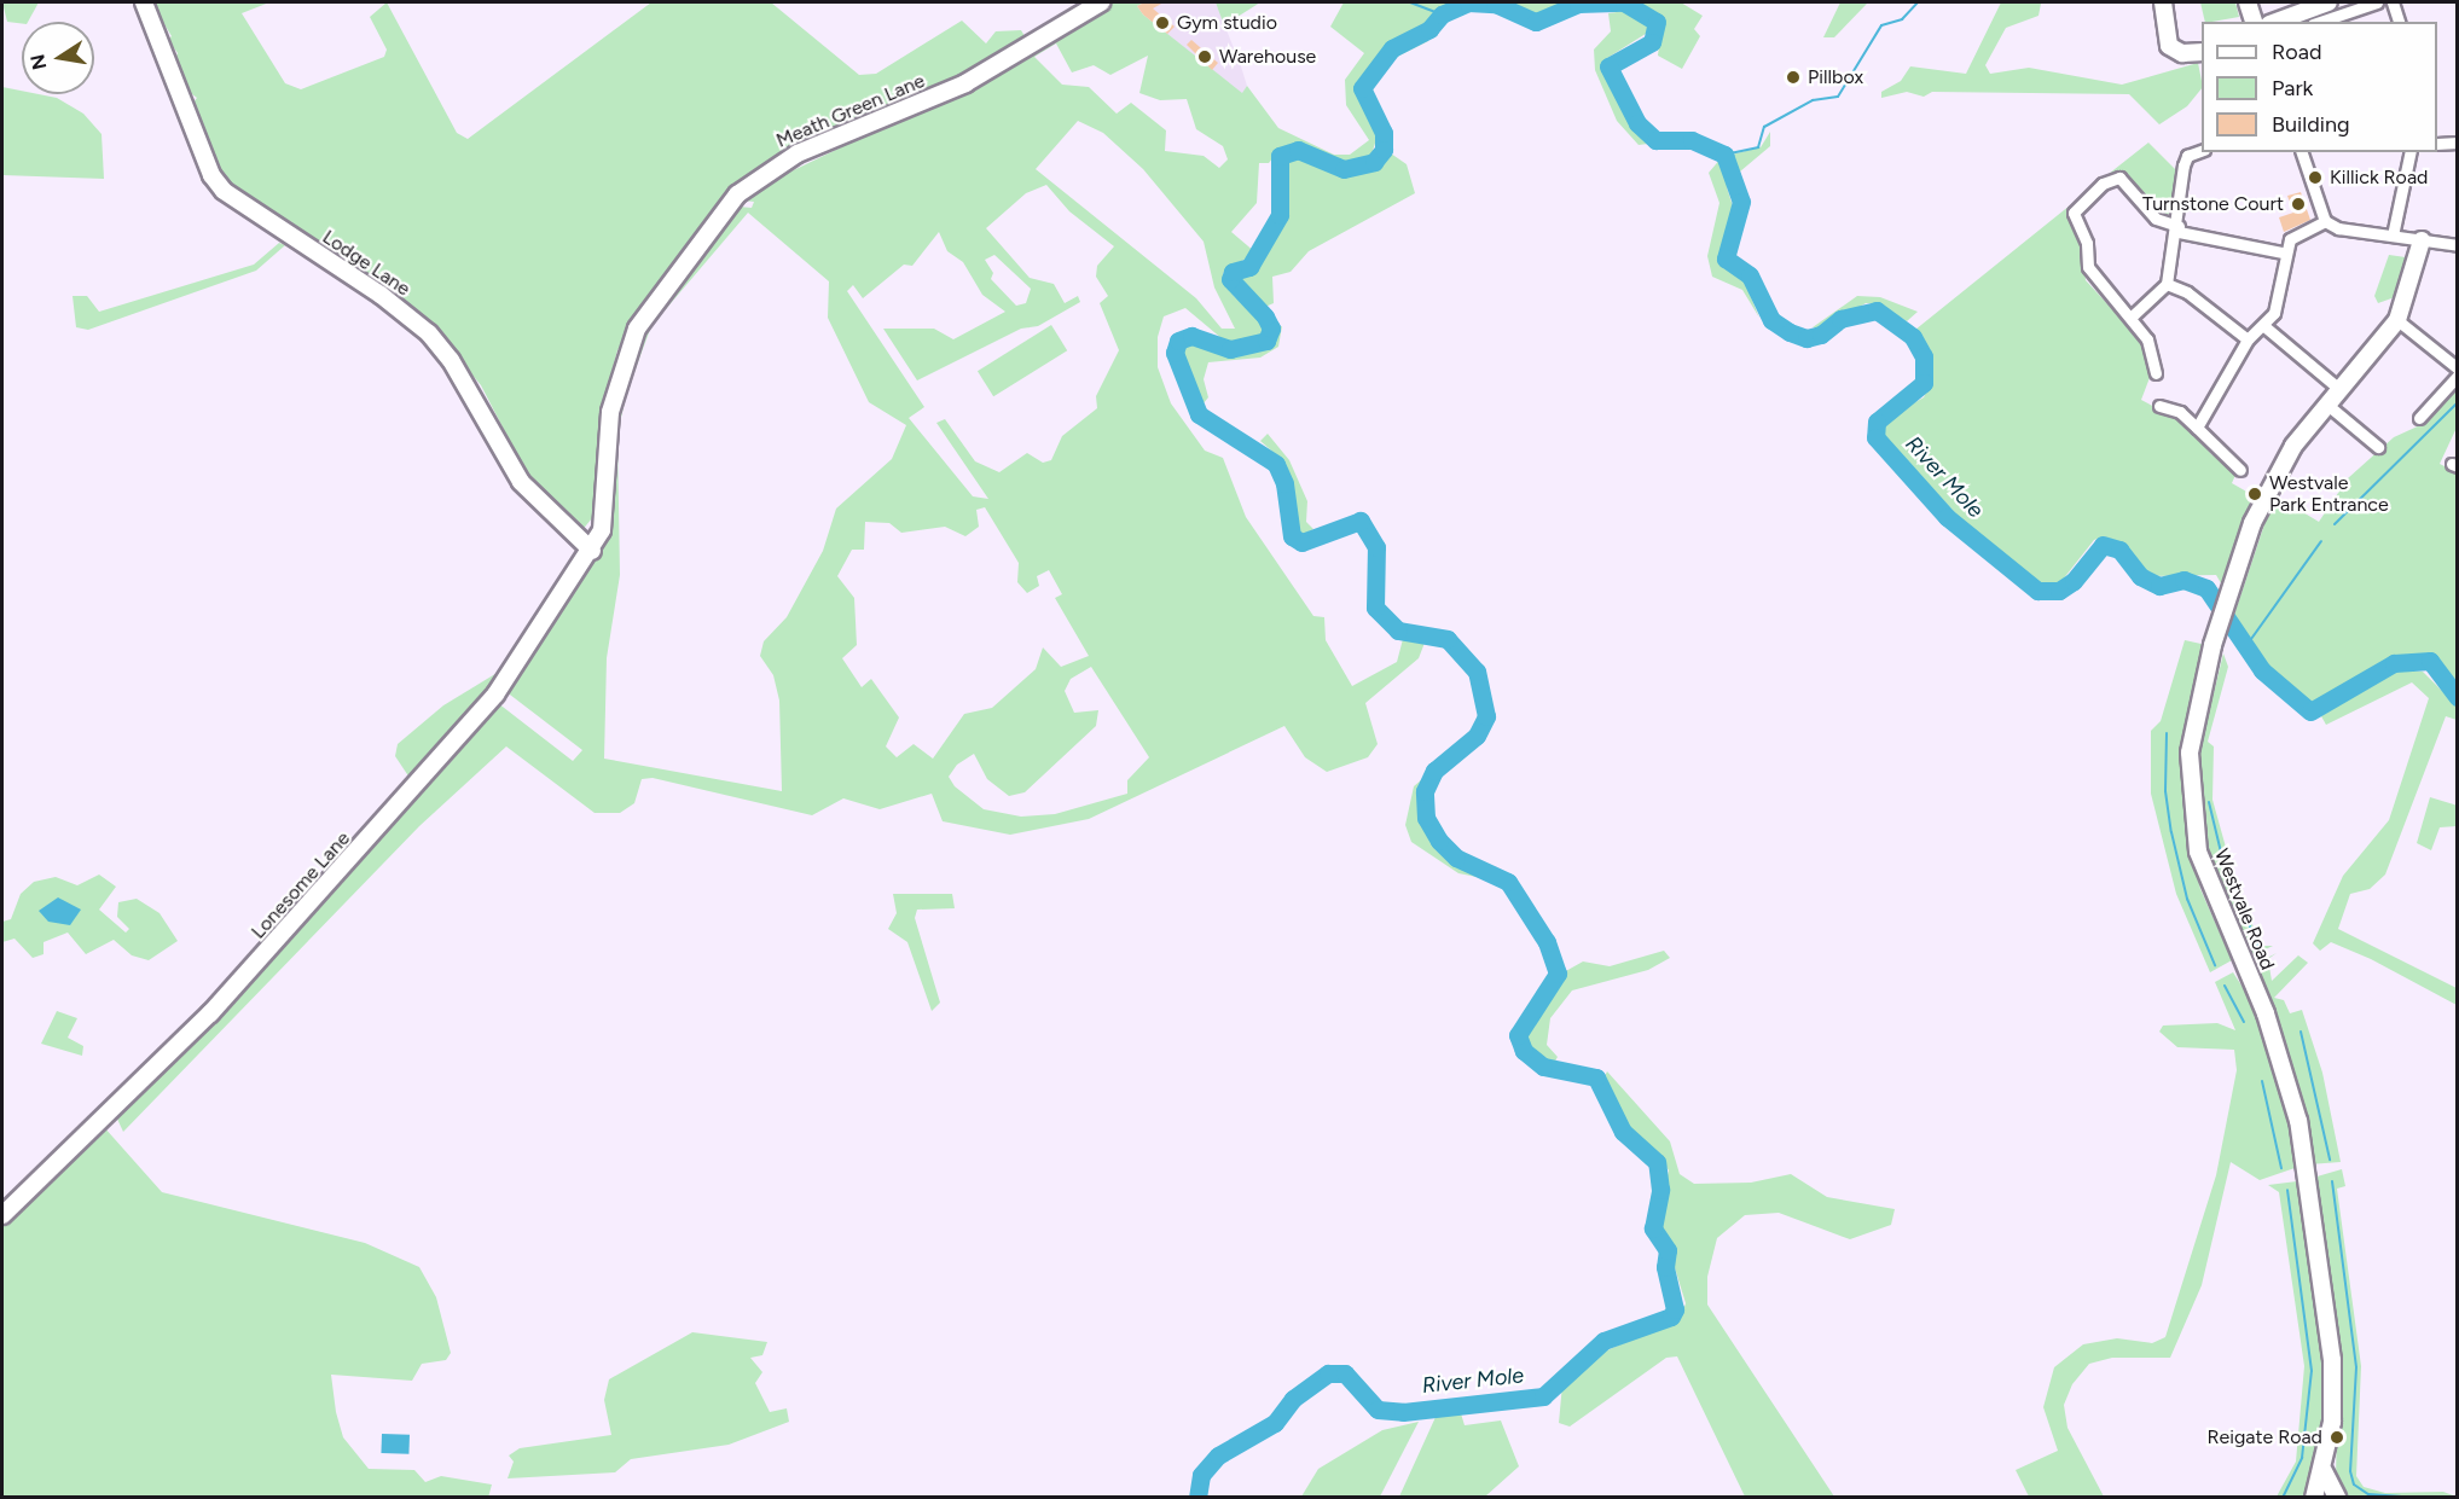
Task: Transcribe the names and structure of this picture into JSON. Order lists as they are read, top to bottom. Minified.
{"streets":{"street":["Meath Green Lane","Lodge Lane","Lonesome Lane","Westvale Road"]},"crossings":[["Meath Green Lane","Lodge Lane"],["Meath Green Lane","Lonesome Lane"],["Lodge Lane","Lonesome Lane"]],"water":["River Mole"],"places":["Gym studio","Warehouse","Pillbox","Killick Road","Turnstone Court","Westvale Park Entrance","Reigate Road"],"legend":["Road","Park","Building"],"north":"left"}
